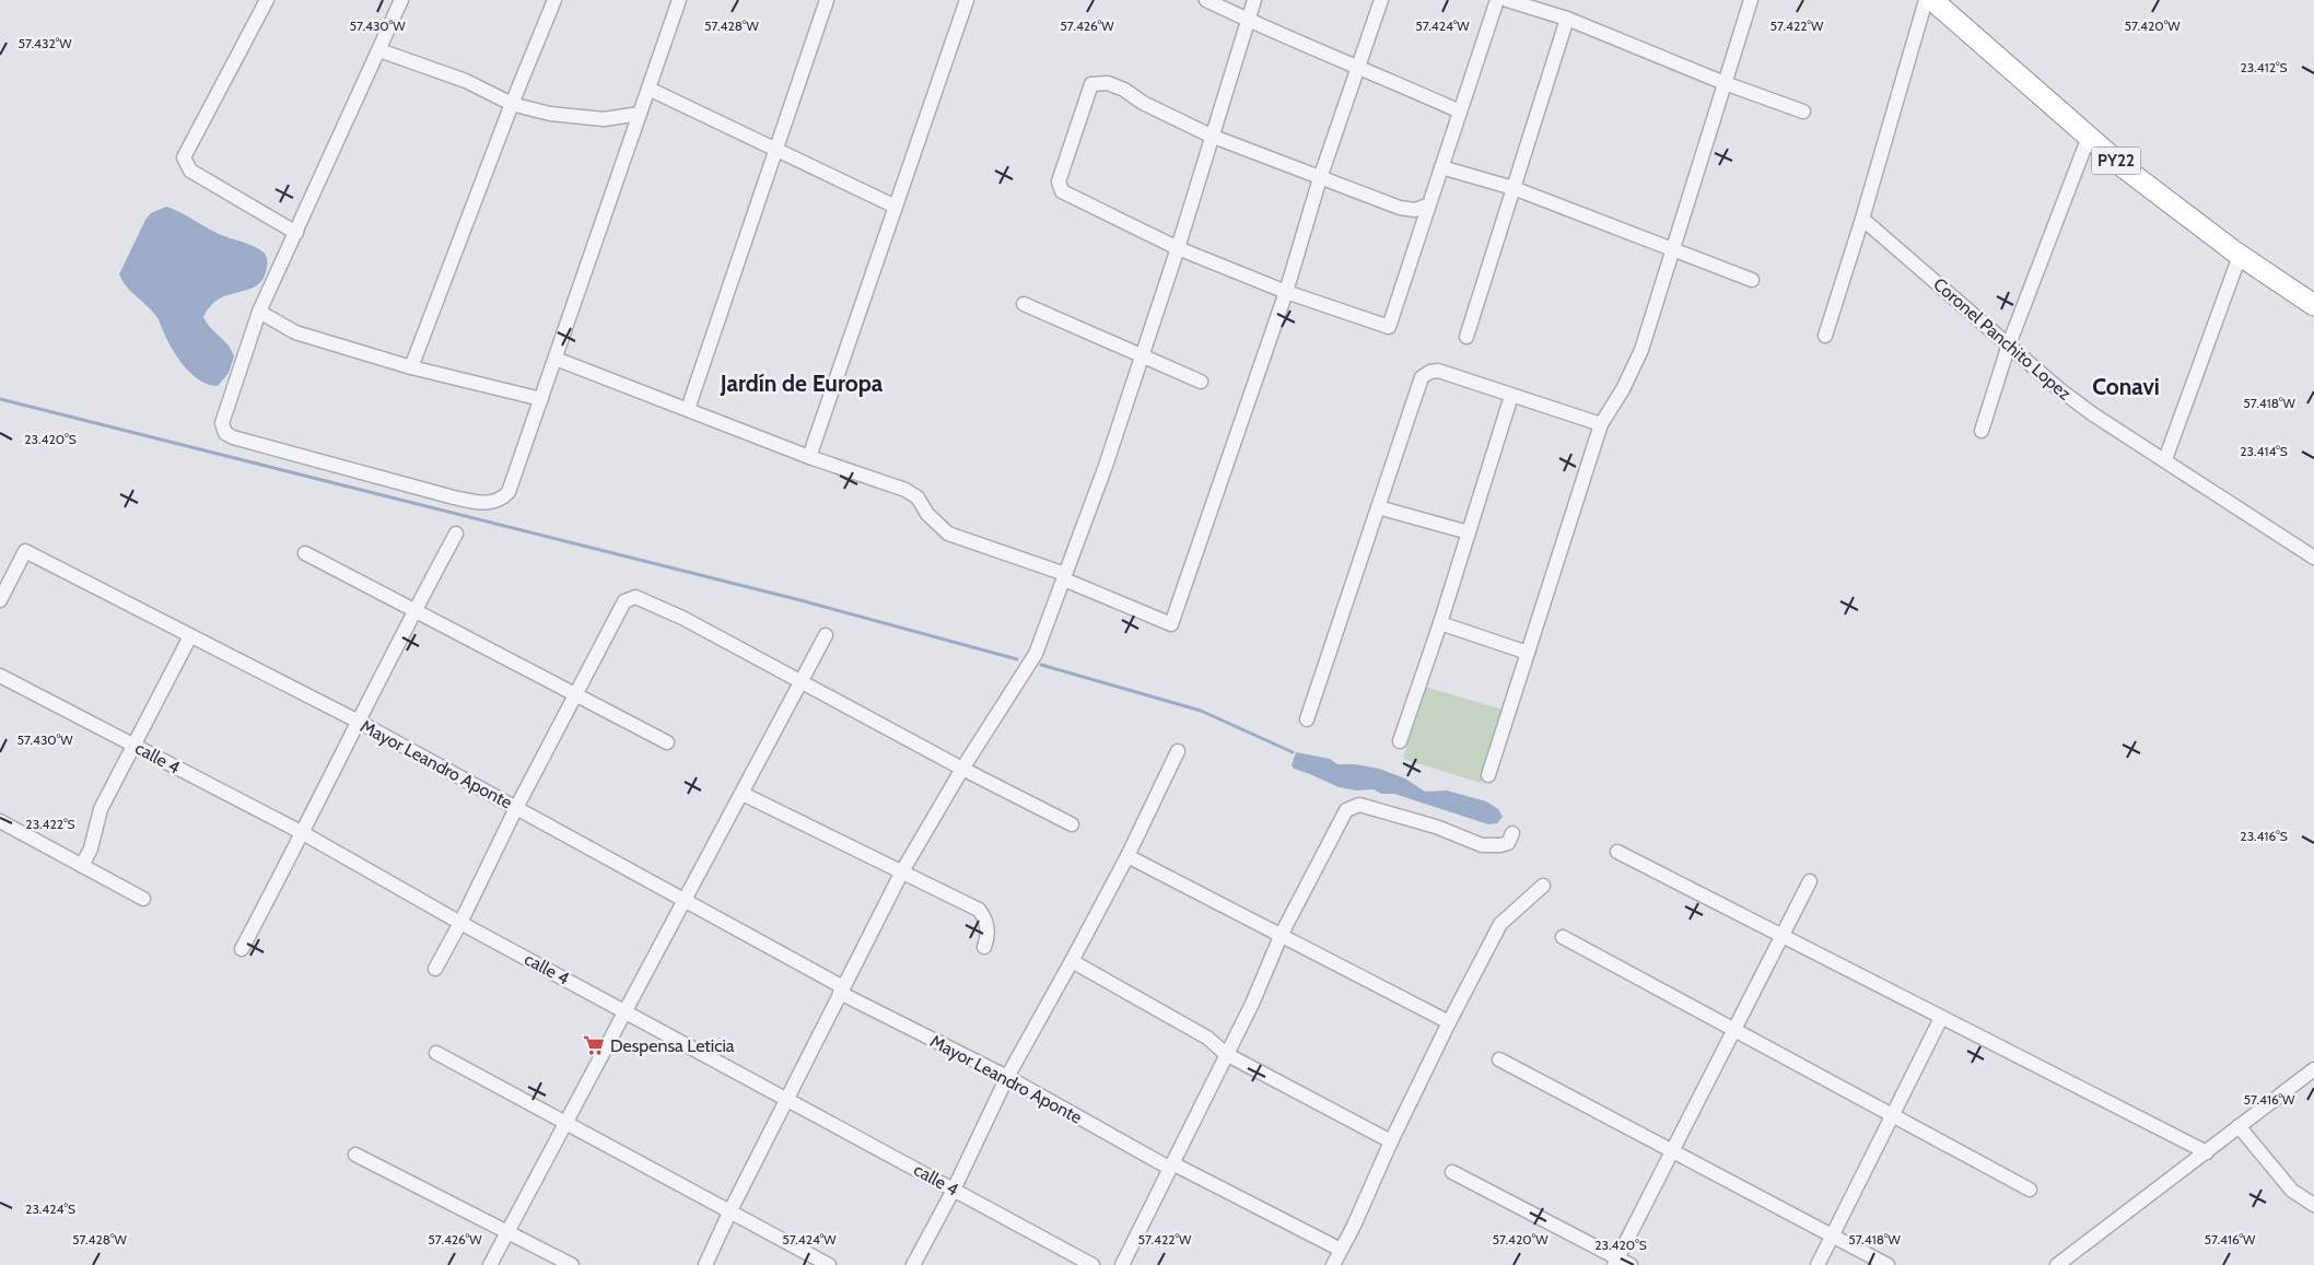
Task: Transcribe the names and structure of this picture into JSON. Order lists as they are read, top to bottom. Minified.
{"streets":{"highway":["PY22"],"street":["Coronel Panchito Lopez","calle 4","Mayor Leandro Aponte"]},"districts":["Jardín de Europa","Conavi"],"places":{"supermarket":["Despensa Leticia"]},"coordinates":["57.430°W","57.428°W","57.426°W","57.424°W","57.422°W","57.420°W","57.432°W","23.412°S","57.418°W","23.420°S","23.414°S","23.422°S","23.416°S","57.416°W","23.424°S"]}
